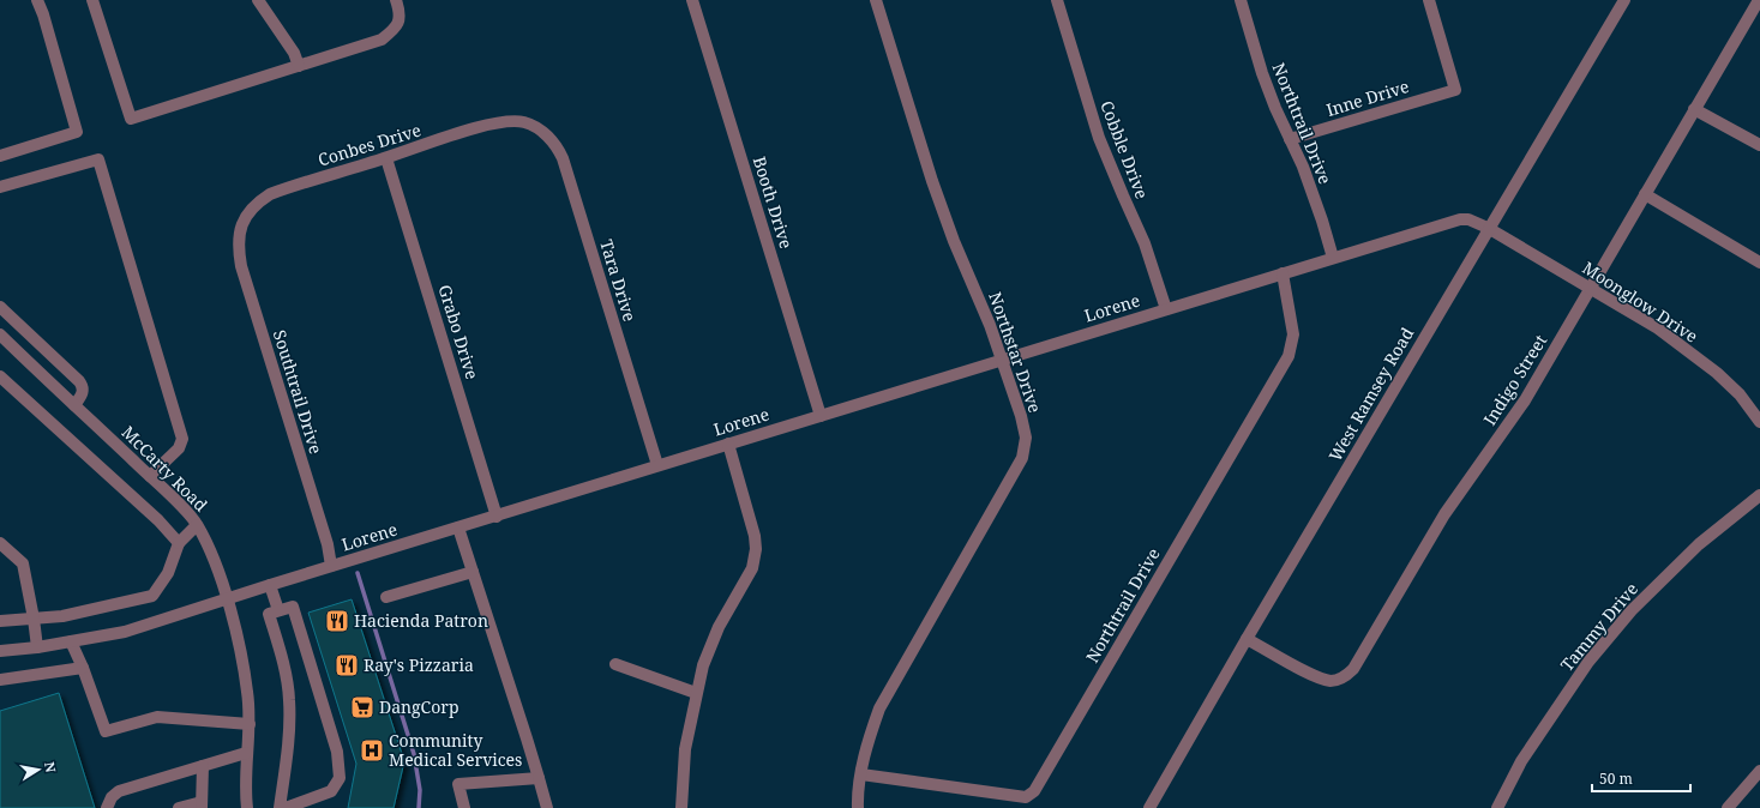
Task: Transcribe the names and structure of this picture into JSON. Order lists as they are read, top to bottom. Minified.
{"streets":{"street":["Inne Drive","Northtrail Drive","Conbes Drive","Cobble Drive","Booth Drive","Tara Drive","Moonglow Drive","Lorene","Grabo Drive","Northstar Drive","Indigo Street","Southtrail Drive","West Ramsey Road","McCarty Road","Tammy Drive"]},"crossings":[["Inne Drive","Northtrail Drive"],["Northtrail Drive","Lorene"],["Northtrail Drive","Northstar Drive"],["Conbes Drive","Tara Drive"],["Conbes Drive","Grabo Drive"],["Conbes Drive","Southtrail Drive"],["Cobble Drive","Lorene"],["Booth Drive","Lorene"],["Tara Drive","Lorene"],["Moonglow Drive","Lorene"],["Moonglow Drive","Indigo Street"],["Moonglow Drive","West Ramsey Road"],["Lorene","Grabo Drive"],["Lorene","Northstar Drive"],["Lorene","Southtrail Drive"],["Lorene","West Ramsey Road"],["Lorene","McCarty Road"],["Indigo Street","West Ramsey Road"]],"places":{"restaurant":["Hacienda Patron","Ray's Pizzaria"],"supermarket":["DangCorp"],"hospital":["Community Medical Services"]},"scale_bar":"50 m","north":"right"}
